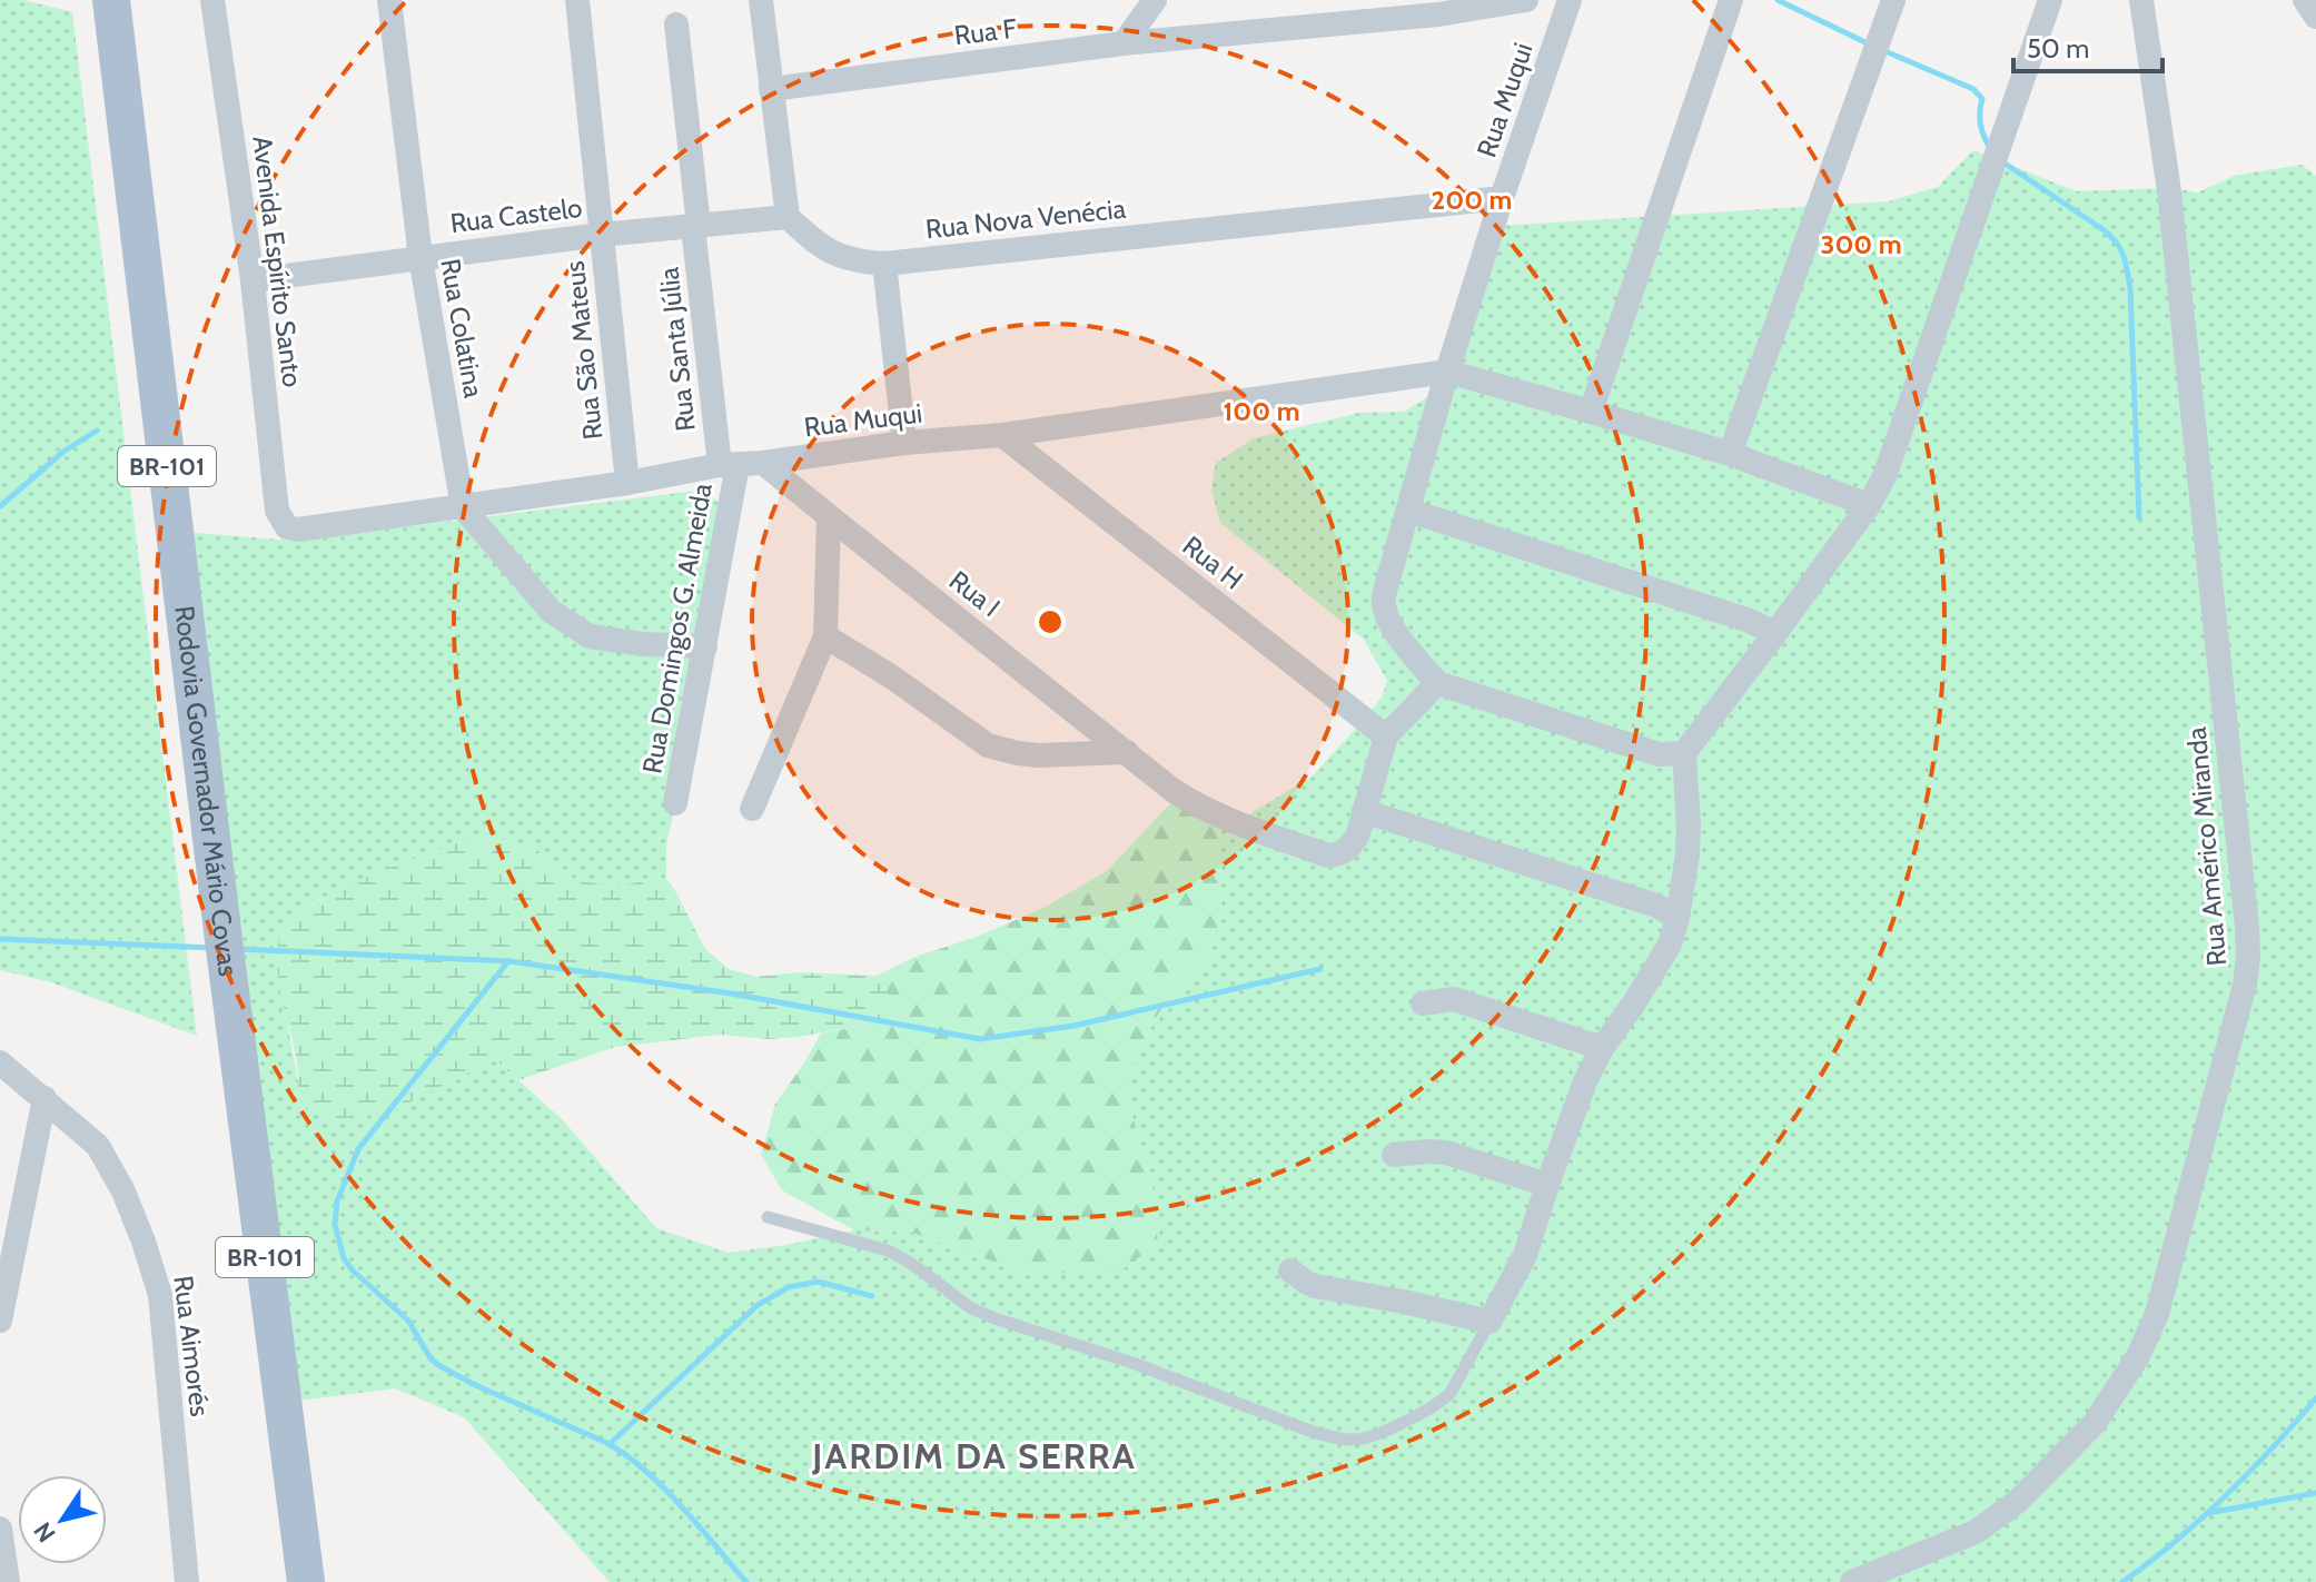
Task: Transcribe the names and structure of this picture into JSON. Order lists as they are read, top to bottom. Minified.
{"streets":{"main road":["BR-101","Rodovia Governador Mário Covas"],"street":["Rua F","Rua Muqui","Rua Castelo","Rua Nova Venécia","Avenida Espírito Santo","Rua Colatina","Rua Santa Júlia","Rua São Mateus","Rua H","Rua I","Rua Domingos G. Almeida","Rua Américo Miranda","Rua Aimorés"]},"crossings":[["Rua Muqui","Rua Nova Venécia"],["Rua Muqui","Avenida Espírito Santo"],["Rua Muqui","Rua Colatina"],["Rua Muqui","Rua Santa Júlia"],["Rua Muqui","Rua São Mateus"],["Rua Muqui","Rua H"],["Rua Muqui","Rua I"],["Rua Muqui","Rua Domingos G. Almeida"],["Rua Castelo","Rua Nova Venécia"],["Rua Castelo","Avenida Espírito Santo"],["Rua Castelo","Rua Colatina"],["Rua Castelo","Rua Santa Júlia"],["Rua Castelo","Rua São Mateus"],["Rua Santa Júlia","Rua Domingos G. Almeida"]],"districts":["JARDIM DA SERRA"],"scale_bar":"50 m","north":"bottom left","rings":["200 m","300 m","100 m"]}
